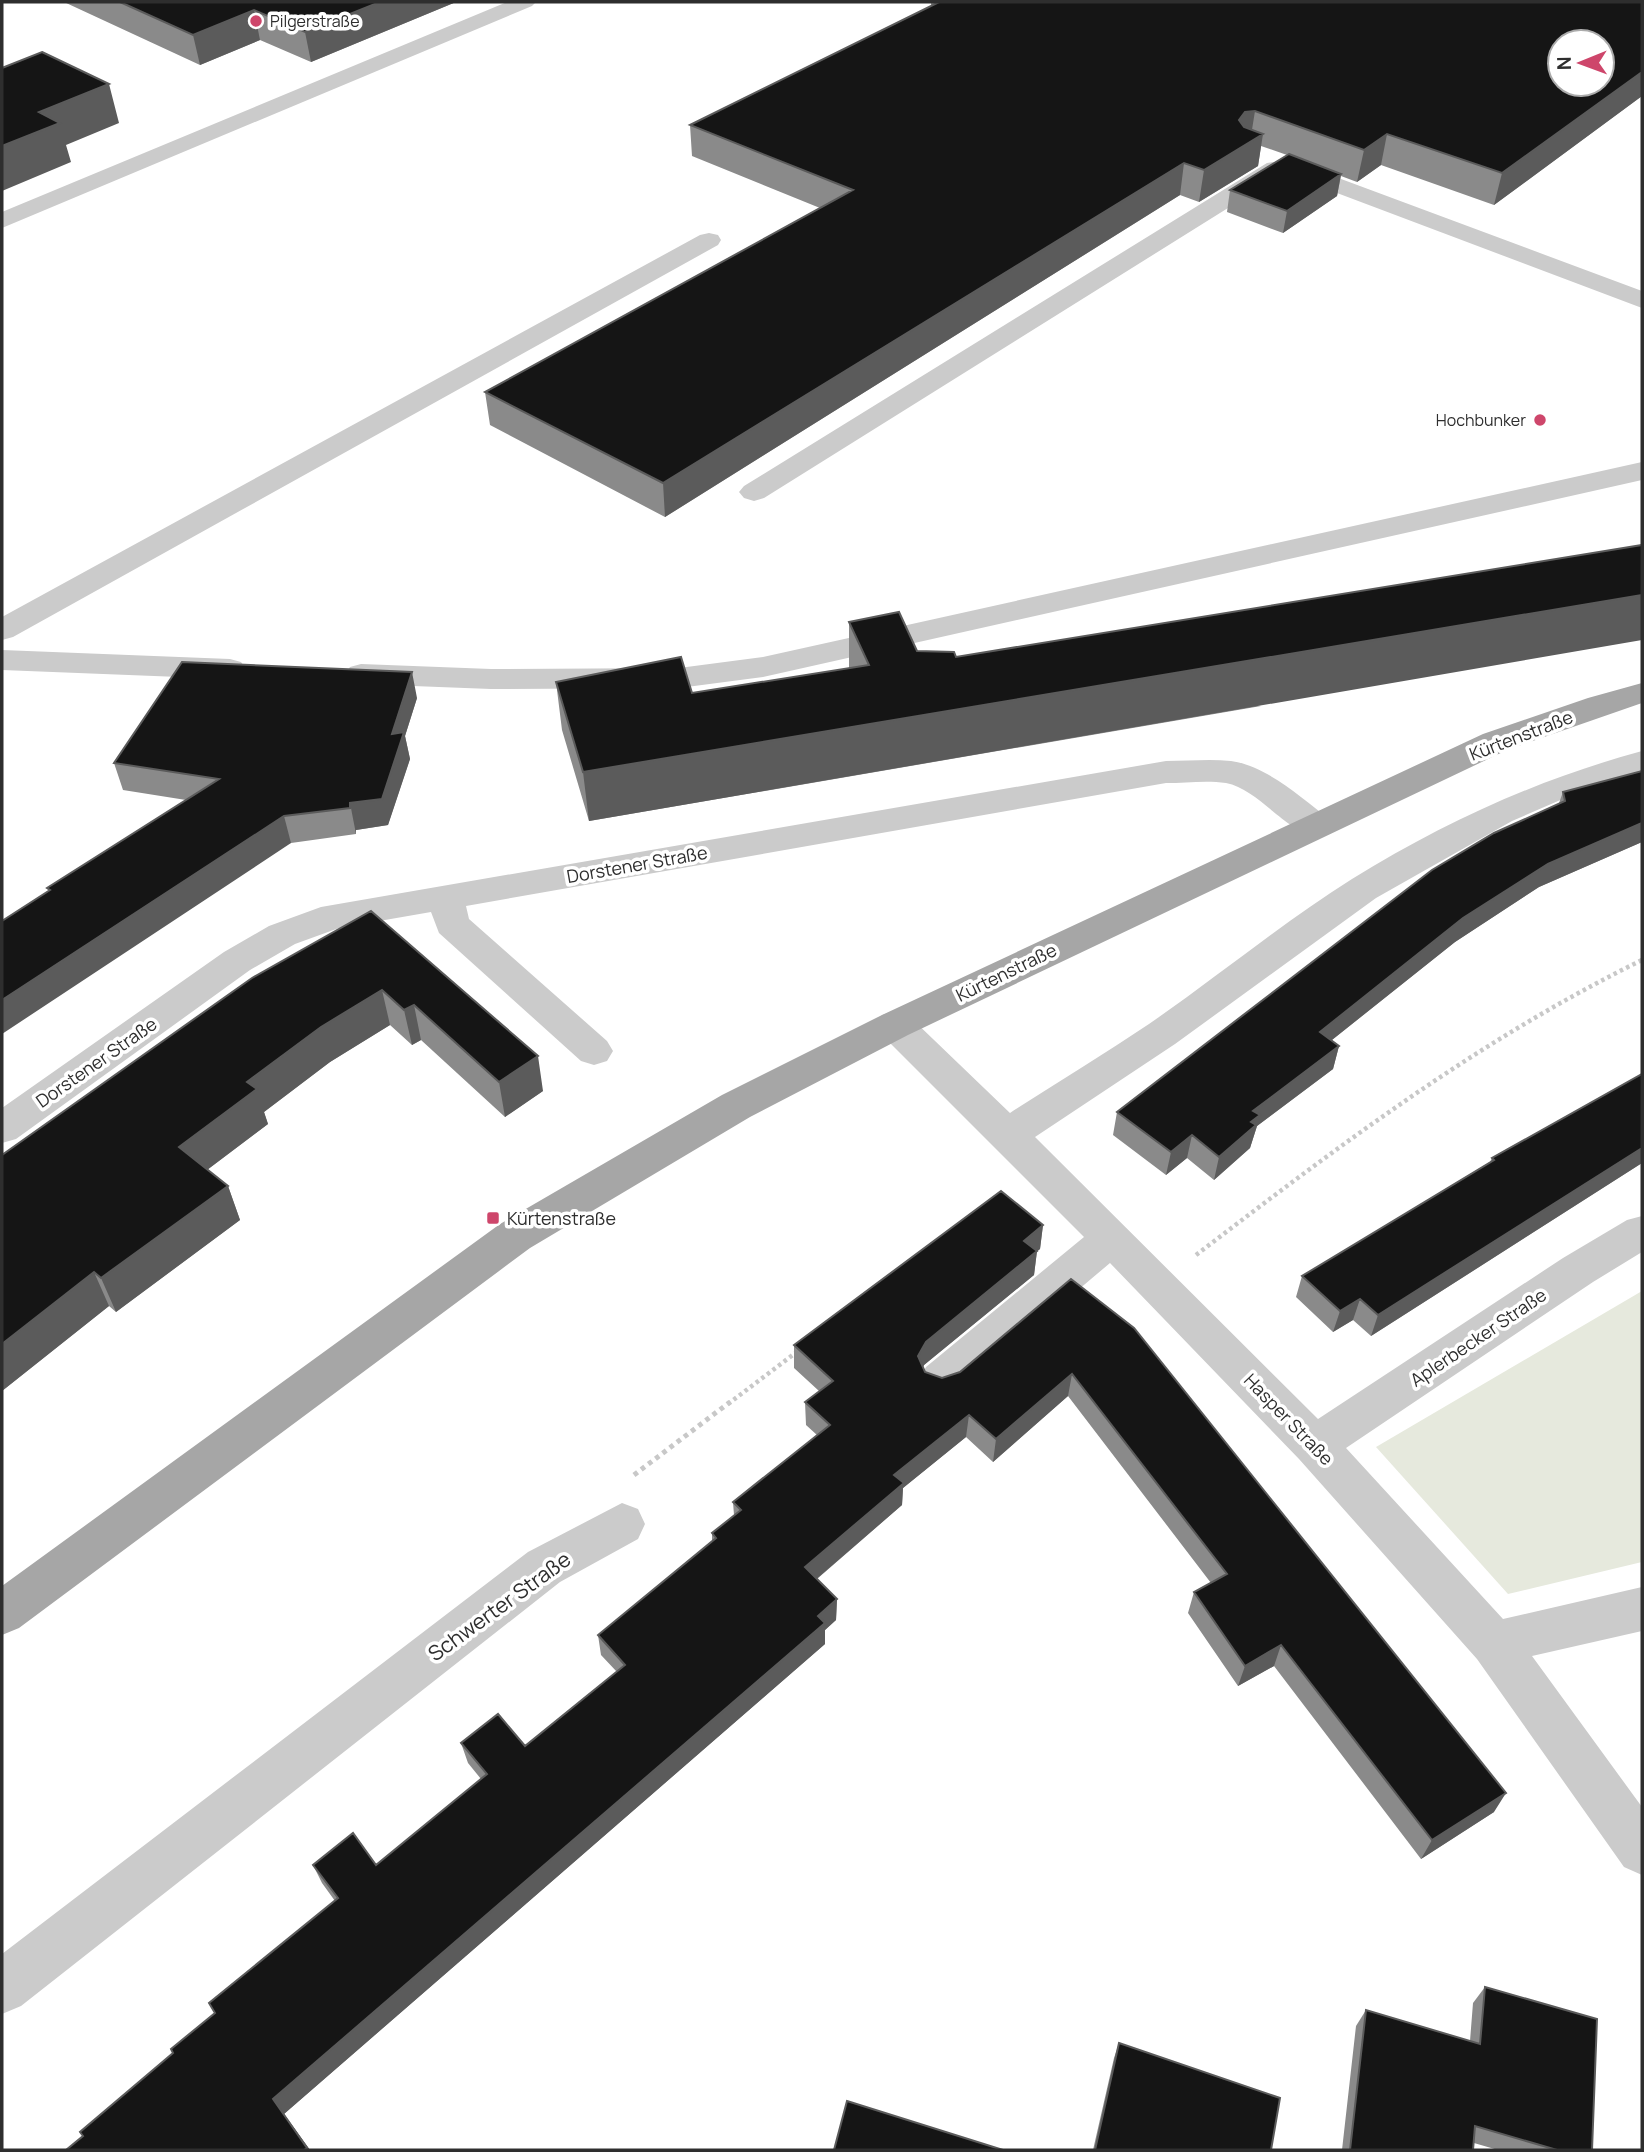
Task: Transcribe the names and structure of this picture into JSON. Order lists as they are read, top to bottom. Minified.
{"streets":{"main road":["Kürtenstraße"],"street":["Dorstener Straße","Aplerbecker Straße","Hasper Straße","Schwerter Straße"]},"crossings":[["Kürtenstraße","Dorstener Straße"],["Kürtenstraße","Hasper Straße"],["Aplerbecker Straße","Hasper Straße"]],"places":{"other":["Pilgerstraße","Hochbunker"],"transit":["Kürtenstraße"]},"north":"left"}
